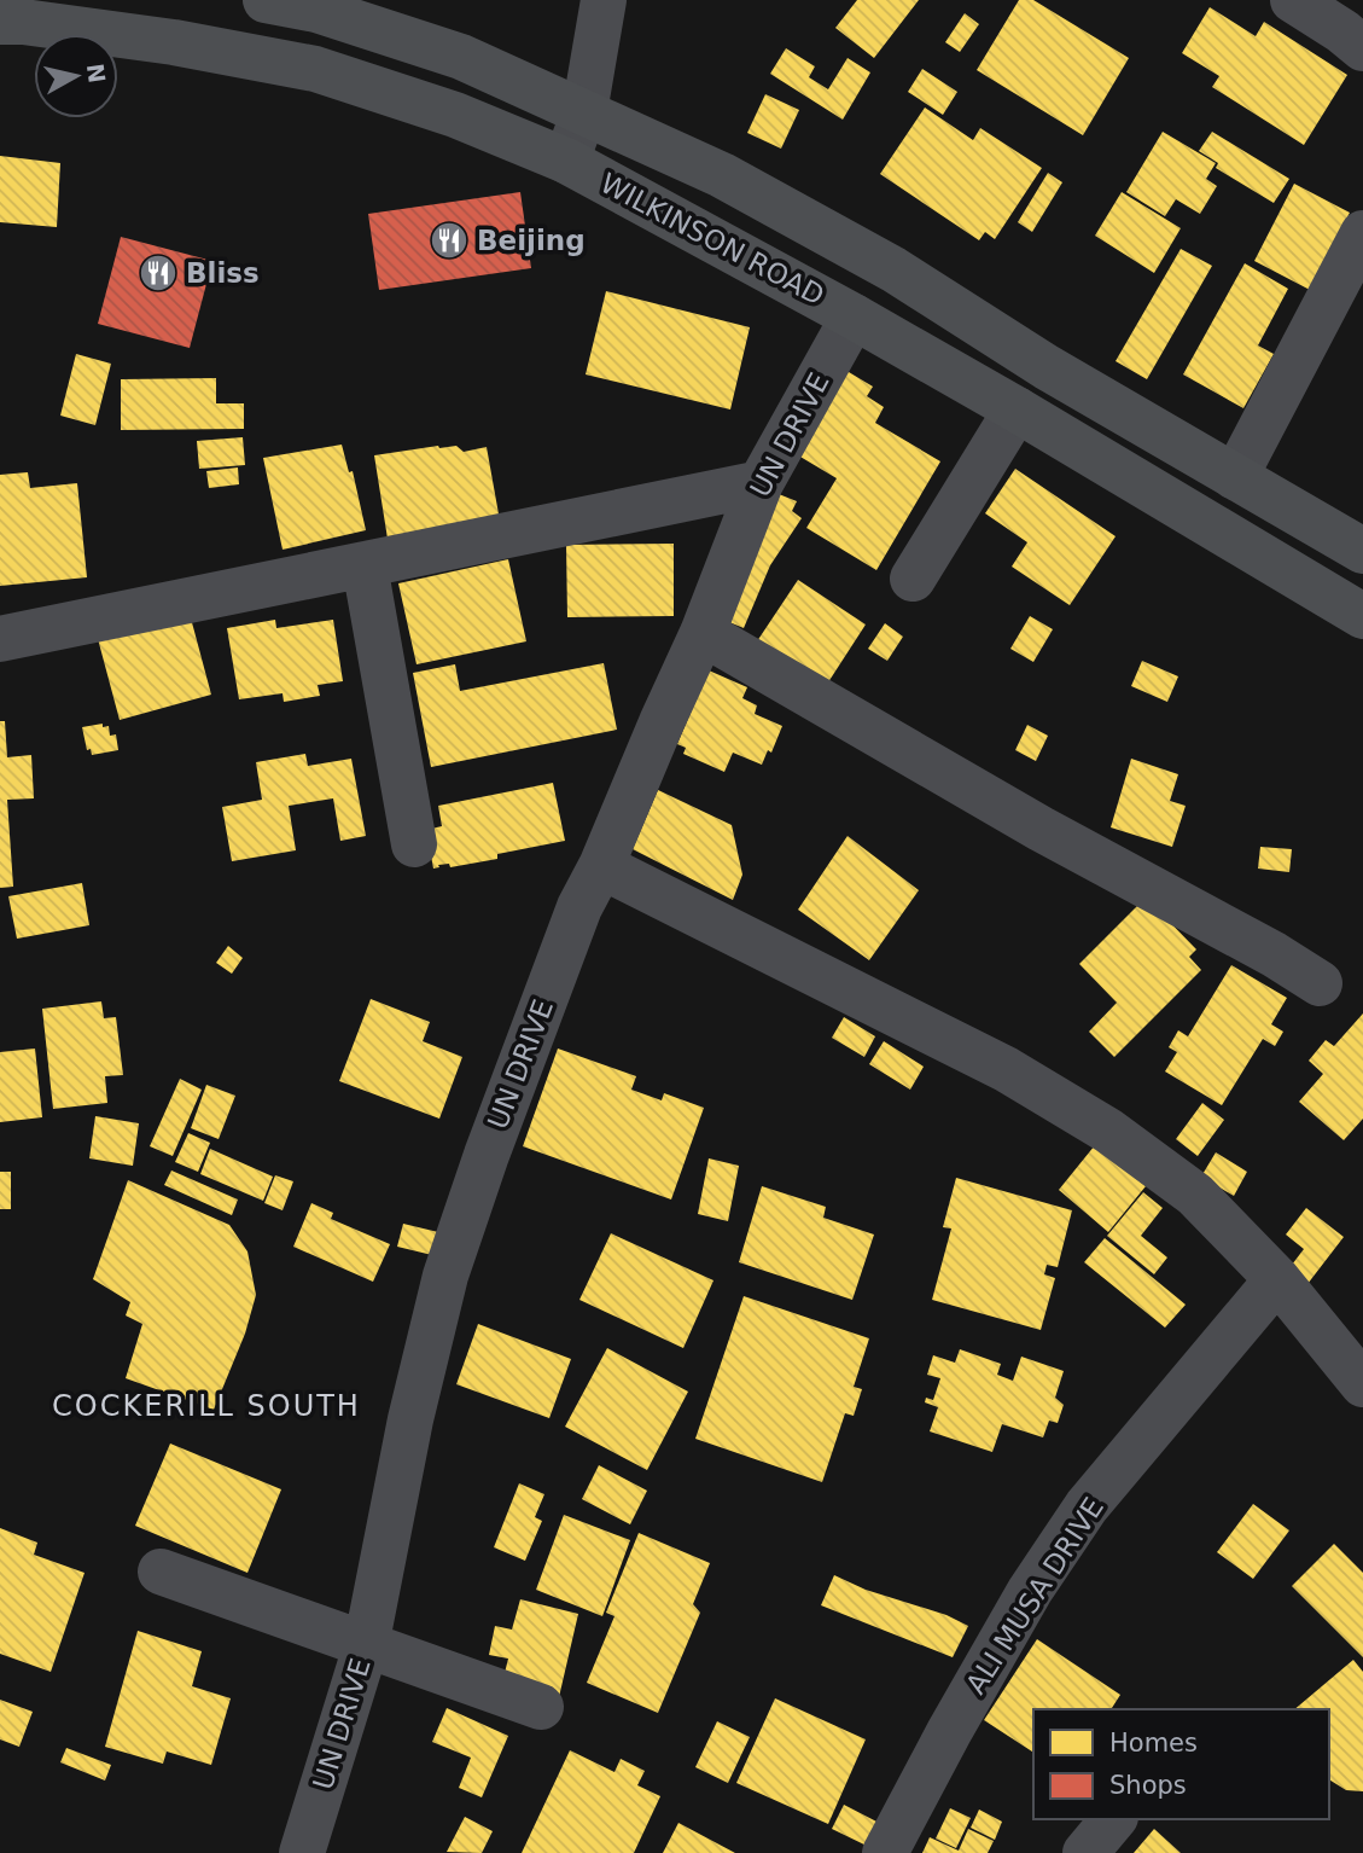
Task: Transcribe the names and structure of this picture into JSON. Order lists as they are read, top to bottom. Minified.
{"streets":{"main road":["WILKINSON ROAD"],"street":["UN DRIVE","ALI MUSA DRIVE"]},"crossings":[["WILKINSON ROAD","UN DRIVE"]],"districts":["COCKERILL SOUTH"],"places":{"restaurant":["Beijing","Bliss"]},"legend":["Homes","Shops"],"north":"right"}
